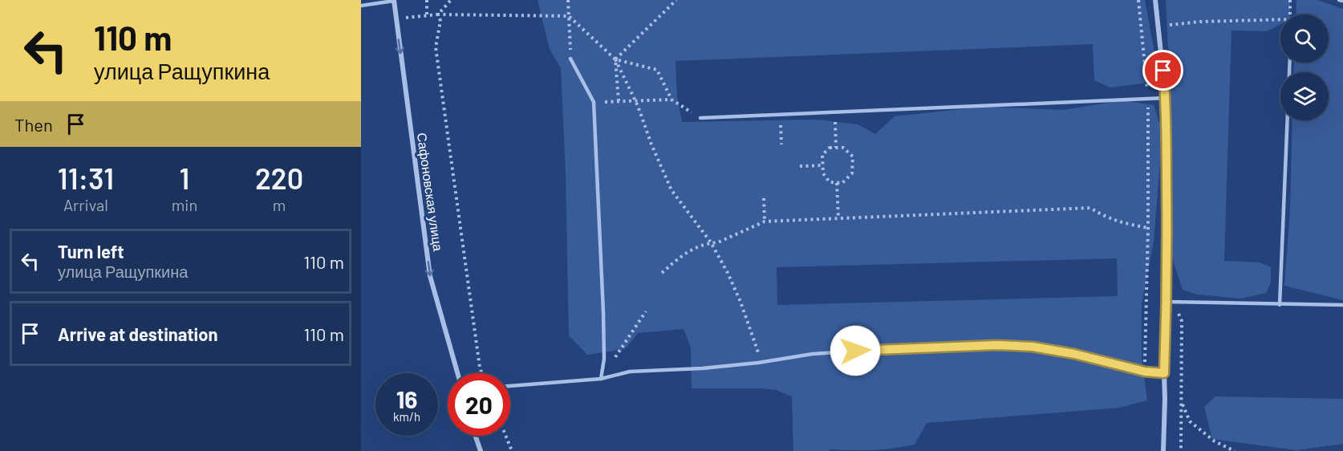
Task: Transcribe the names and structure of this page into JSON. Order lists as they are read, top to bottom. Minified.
{"streets":{"street":["Сафоновская улица"]},"one_way":["Сафоновская улица"],"page":{"turn":["110 m","улица Ращупкина"],"then":"Then","eta":["11:31","Arrival","1","min","220","m"],"list":[{"name":"Turn left","note":"улица Ращупкина","value":"110 m"},{"name":"Arrive at destination","value":"110 m"}],"speed":"16 km/h","limit":"20"}}
